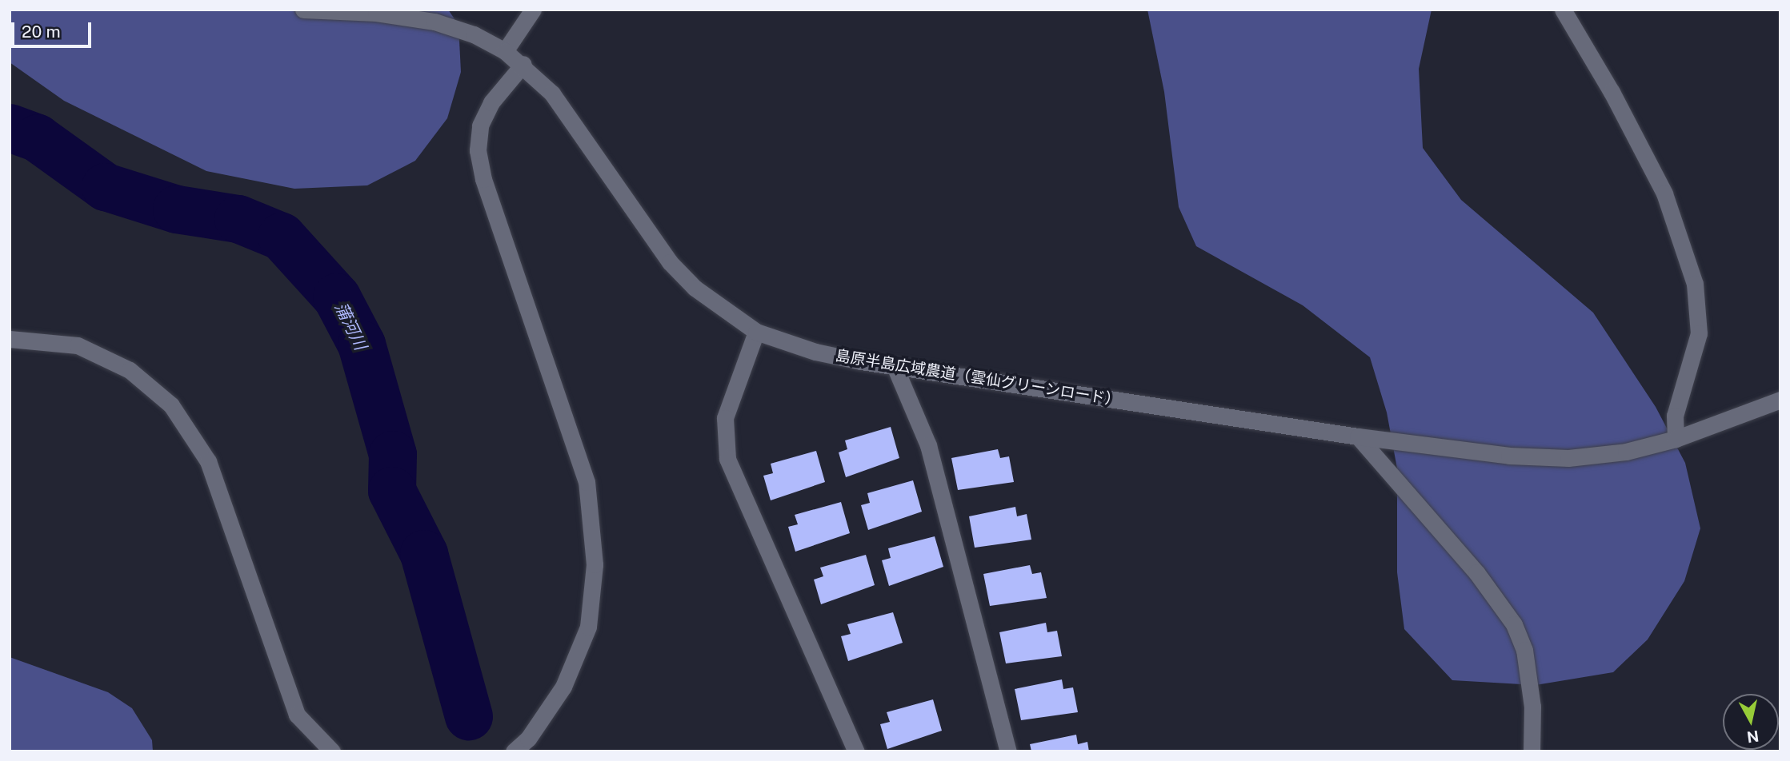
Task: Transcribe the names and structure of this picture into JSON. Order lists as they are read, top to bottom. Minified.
{"streets":{"street":["島原半島広域農道（雲仙グリーンロード）"]},"water":["蒲河川"],"scale_bar":"20 m","north":"bottom"}
